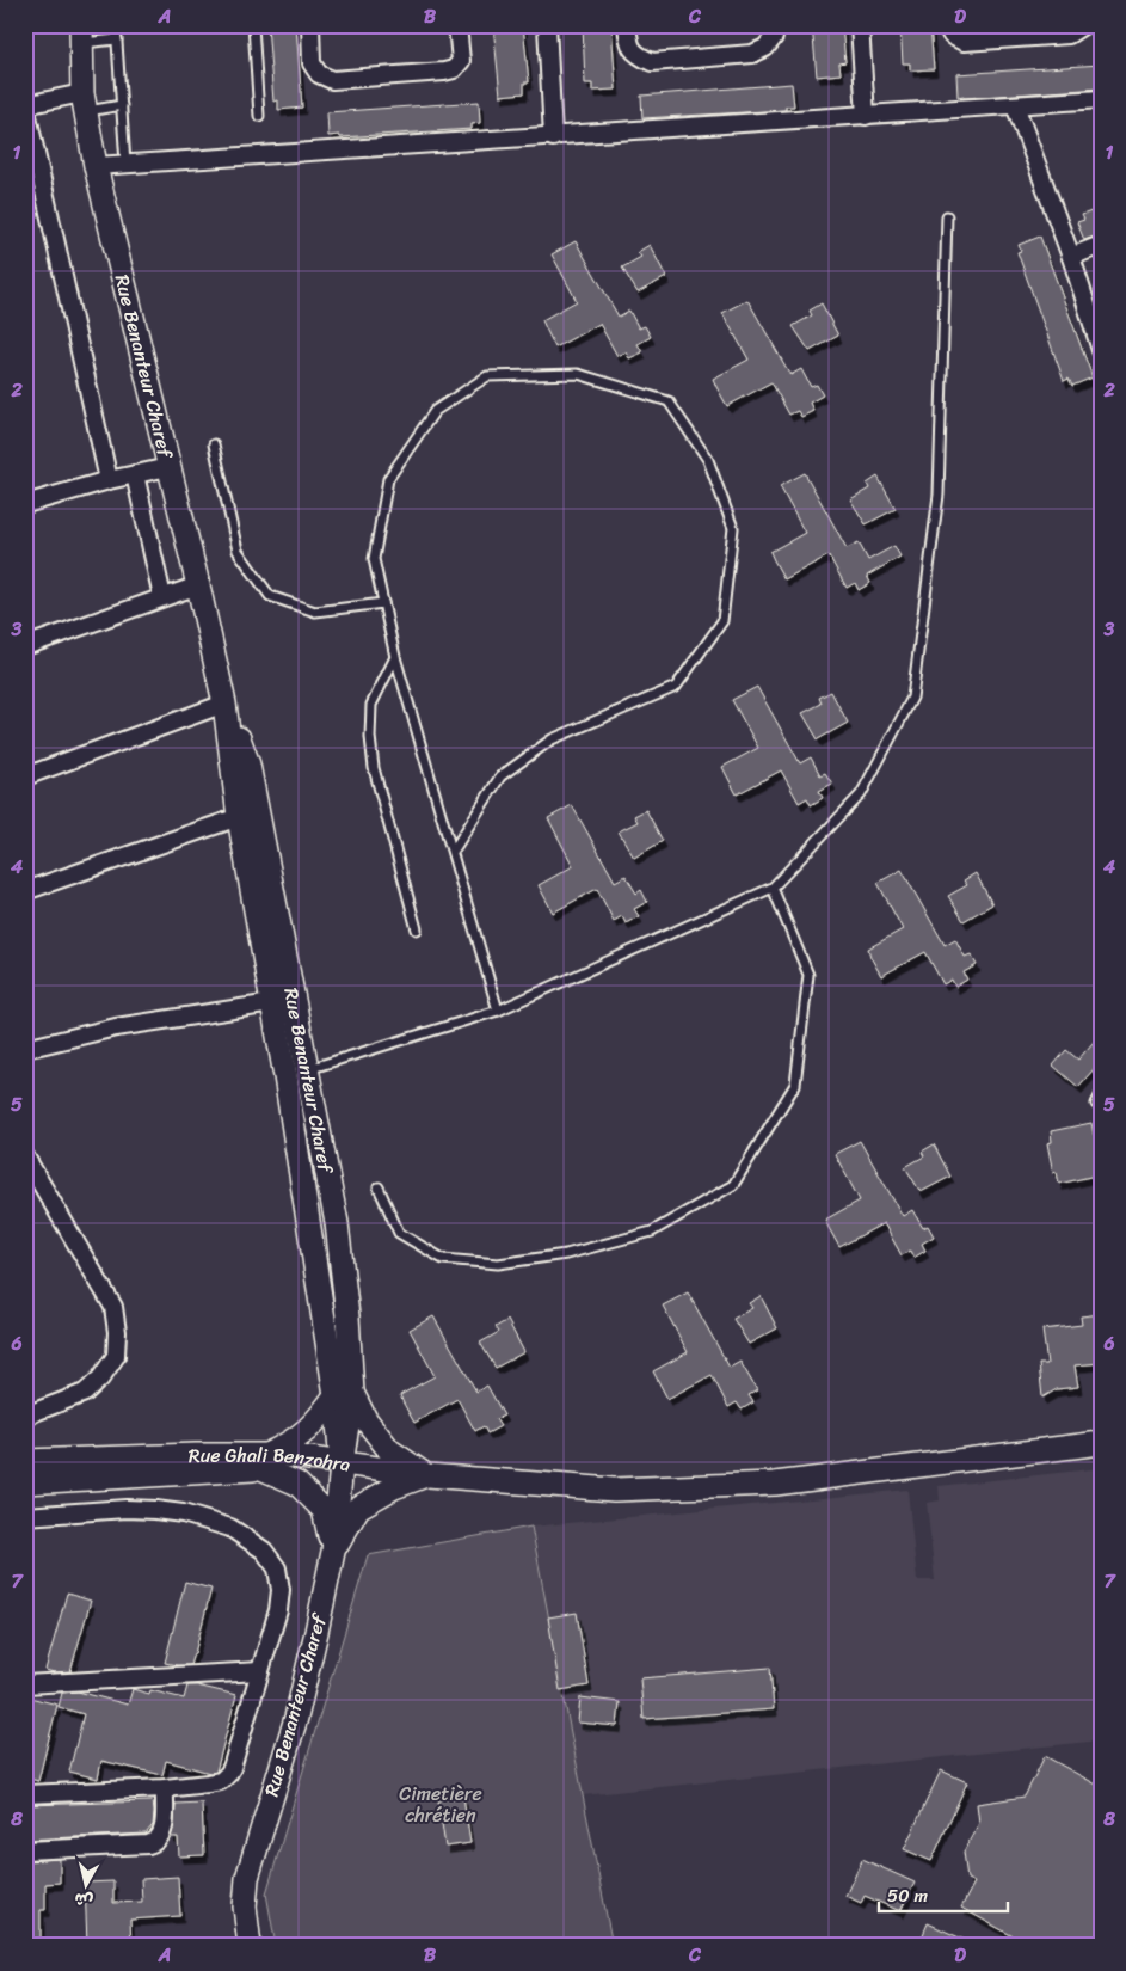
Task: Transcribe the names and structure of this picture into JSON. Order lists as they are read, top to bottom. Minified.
{"streets":{"main road":["Rue Benanteur Charef","Rue Ghali Benzohra"]},"crossings":[["Rue Benanteur Charef","Rue Ghali Benzohra"]],"parks":["Cimetière chrétien"],"scale_bar":"50 m","north":"bottom","grid":{"columns":["A","B","C","D"],"rows":["1","2","3","4","5","6","7","8"]}}
